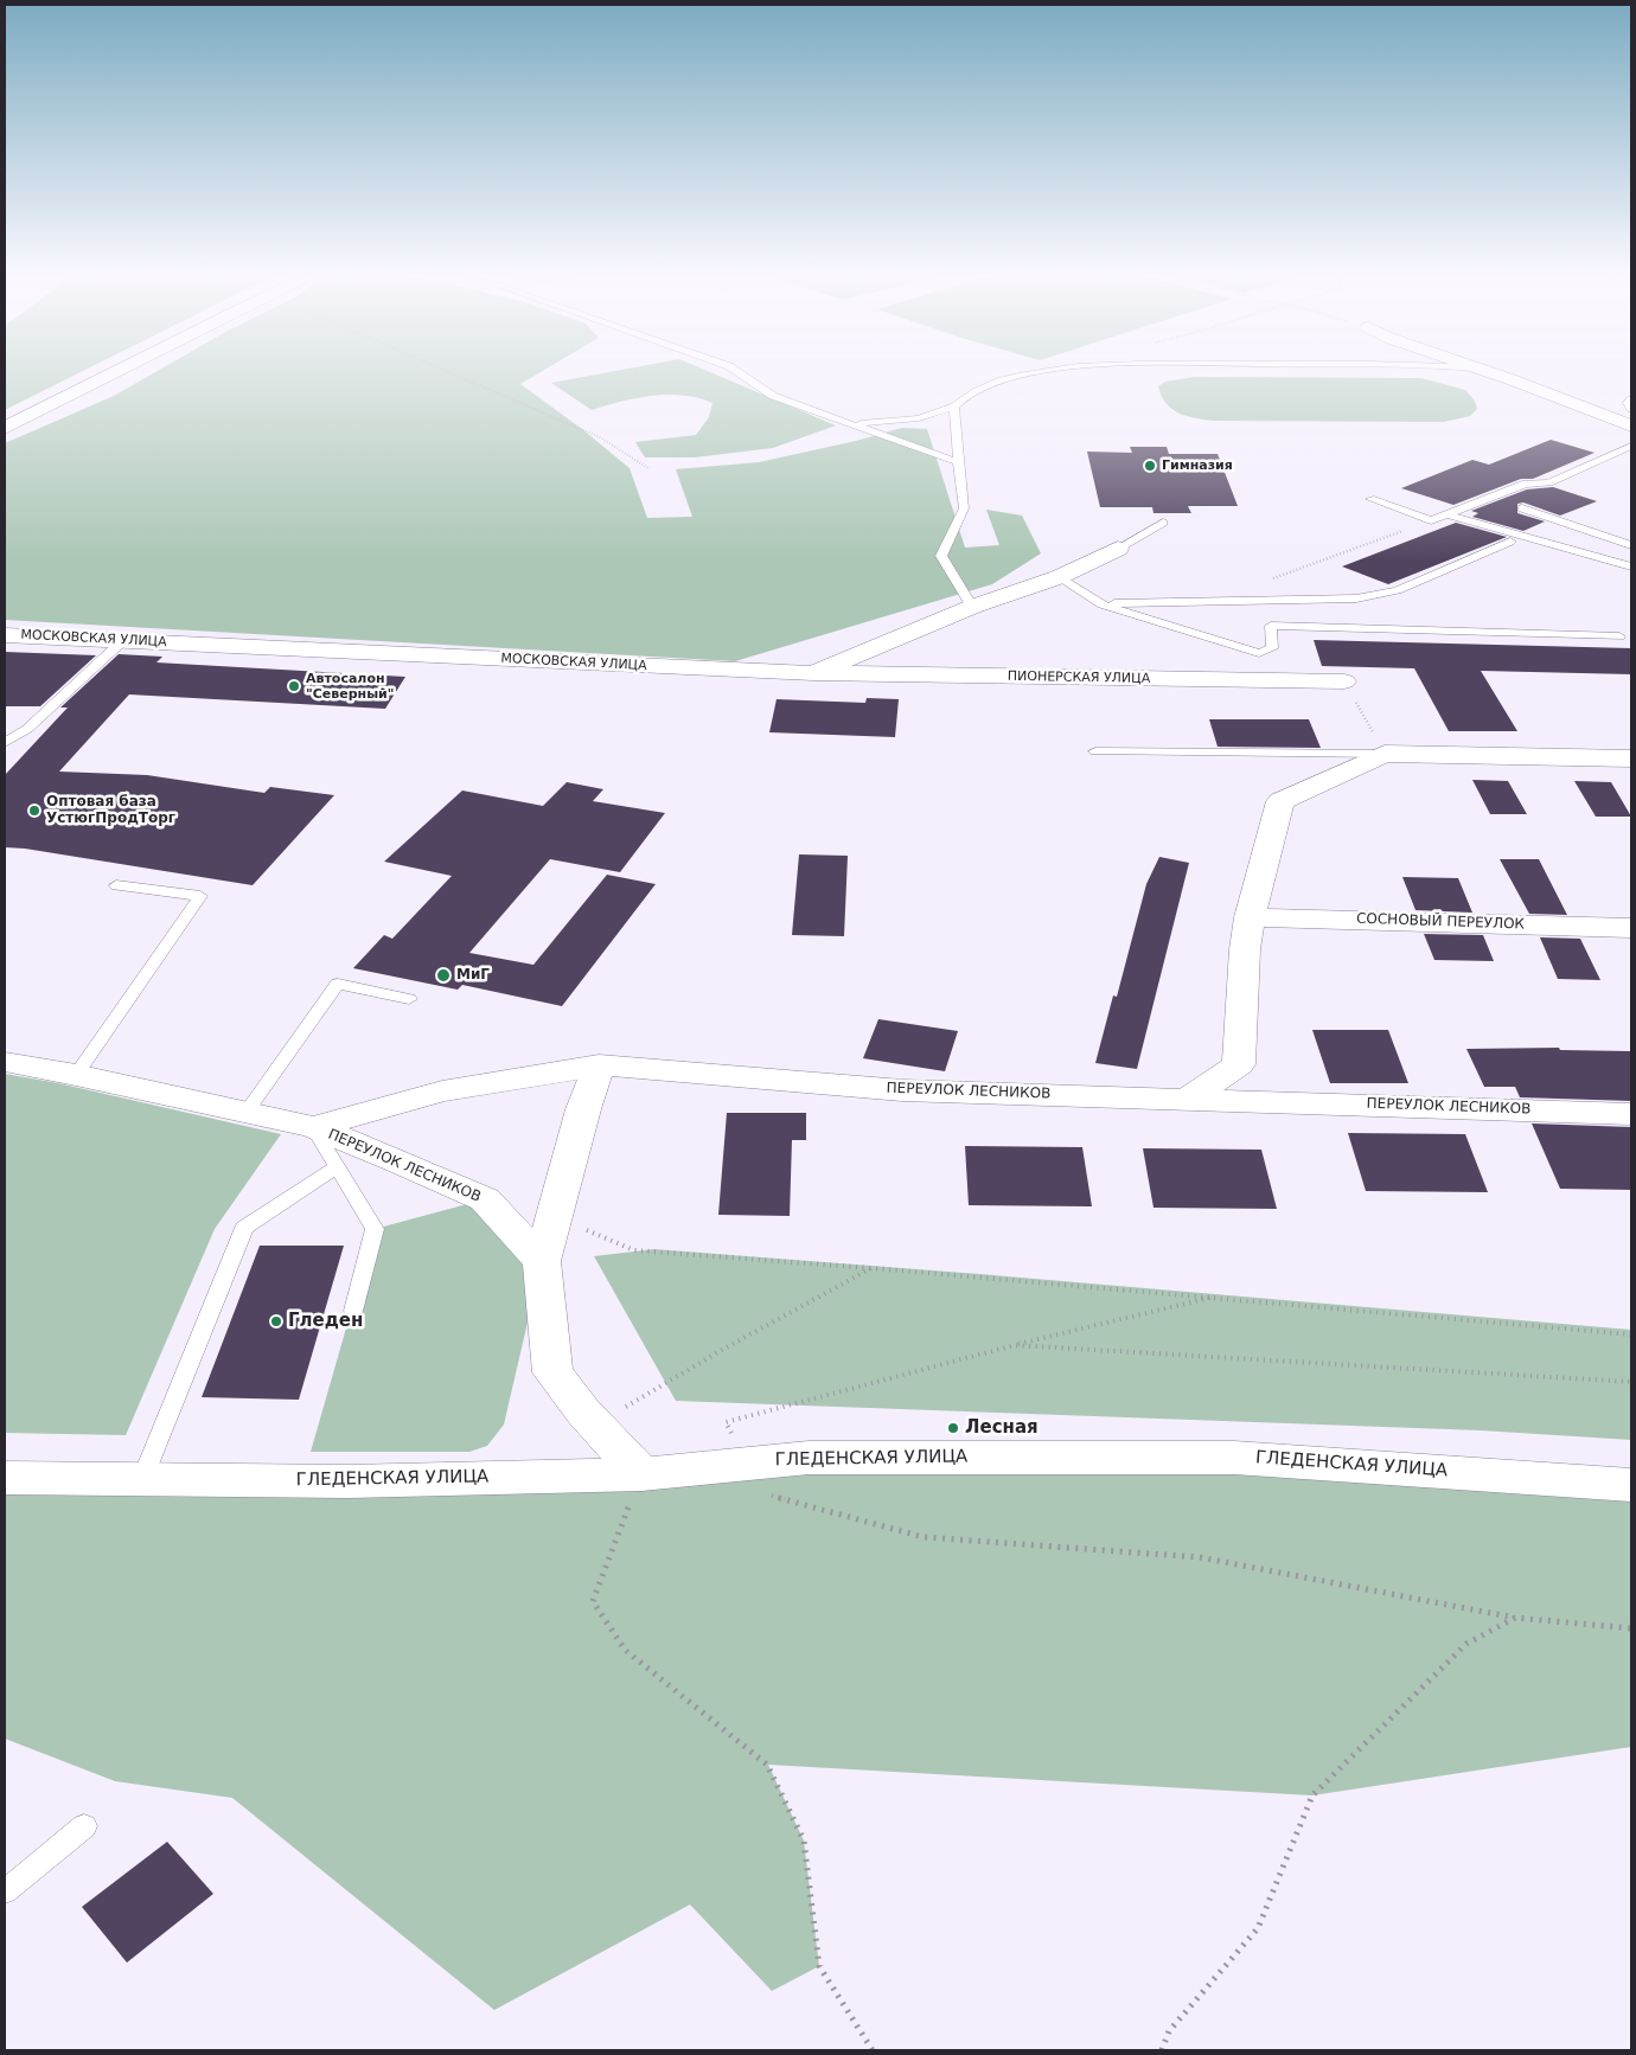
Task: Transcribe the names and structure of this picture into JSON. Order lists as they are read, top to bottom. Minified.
{"streets":{"street":["МОСКОВСКАЯ УЛИЦА","ПИОНЕРСКАЯ УЛИЦА","СОСНОВЫЙ ПЕРЕУЛОК","ПЕРЕУЛОК ЛЕСНИКОВ","ГЛЕДЕНСКАЯ УЛИЦА"]},"crossings":[["МОСКОВСКАЯ УЛИЦА","ПИОНЕРСКАЯ УЛИЦА"]],"places":["Гимназия","Автосалон \"Северный\"","Оптовая база УстюгПродТорг","МиГ","Гледен","Лесная"]}
